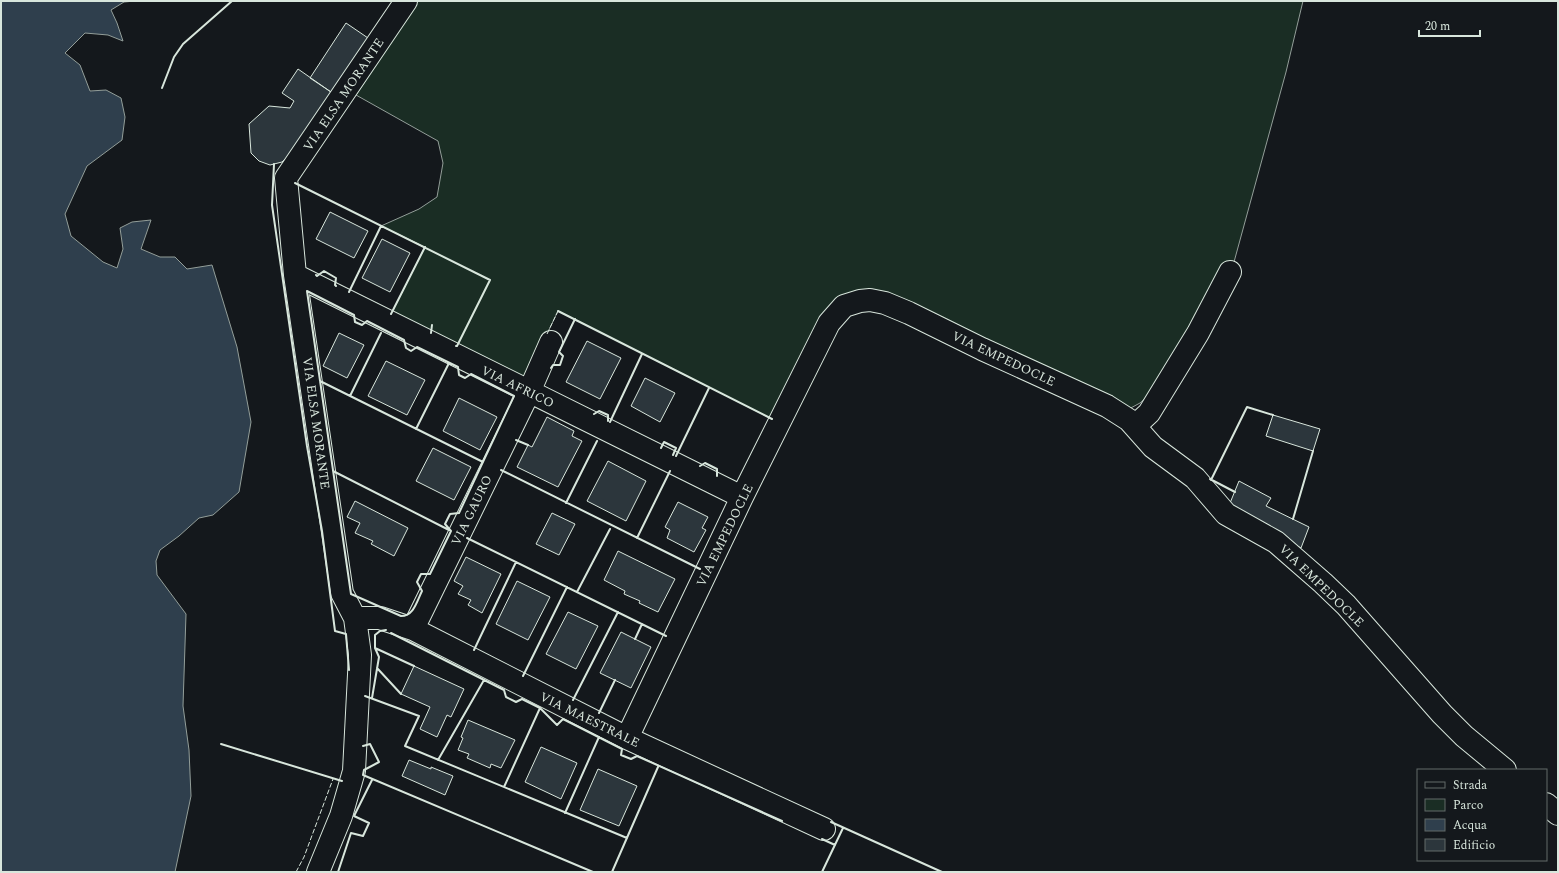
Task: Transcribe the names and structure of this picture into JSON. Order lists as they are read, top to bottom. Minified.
{"streets":{"street":["VIA ELSA MORANTE","VIA EMPEDOCLE","VIA AFRICO","VIA GAURO","VIA MAESTRALE"]},"crossings":[["VIA ELSA MORANTE","VIA AFRICO"],["VIA ELSA MORANTE","VIA MAESTRALE"],["VIA EMPEDOCLE","VIA AFRICO"],["VIA EMPEDOCLE","VIA MAESTRALE"],["VIA AFRICO","VIA GAURO"],["VIA GAURO","VIA MAESTRALE"]],"legend":["Strada","Parco","Acqua","Edificio"],"scale_bar":"20 m"}
